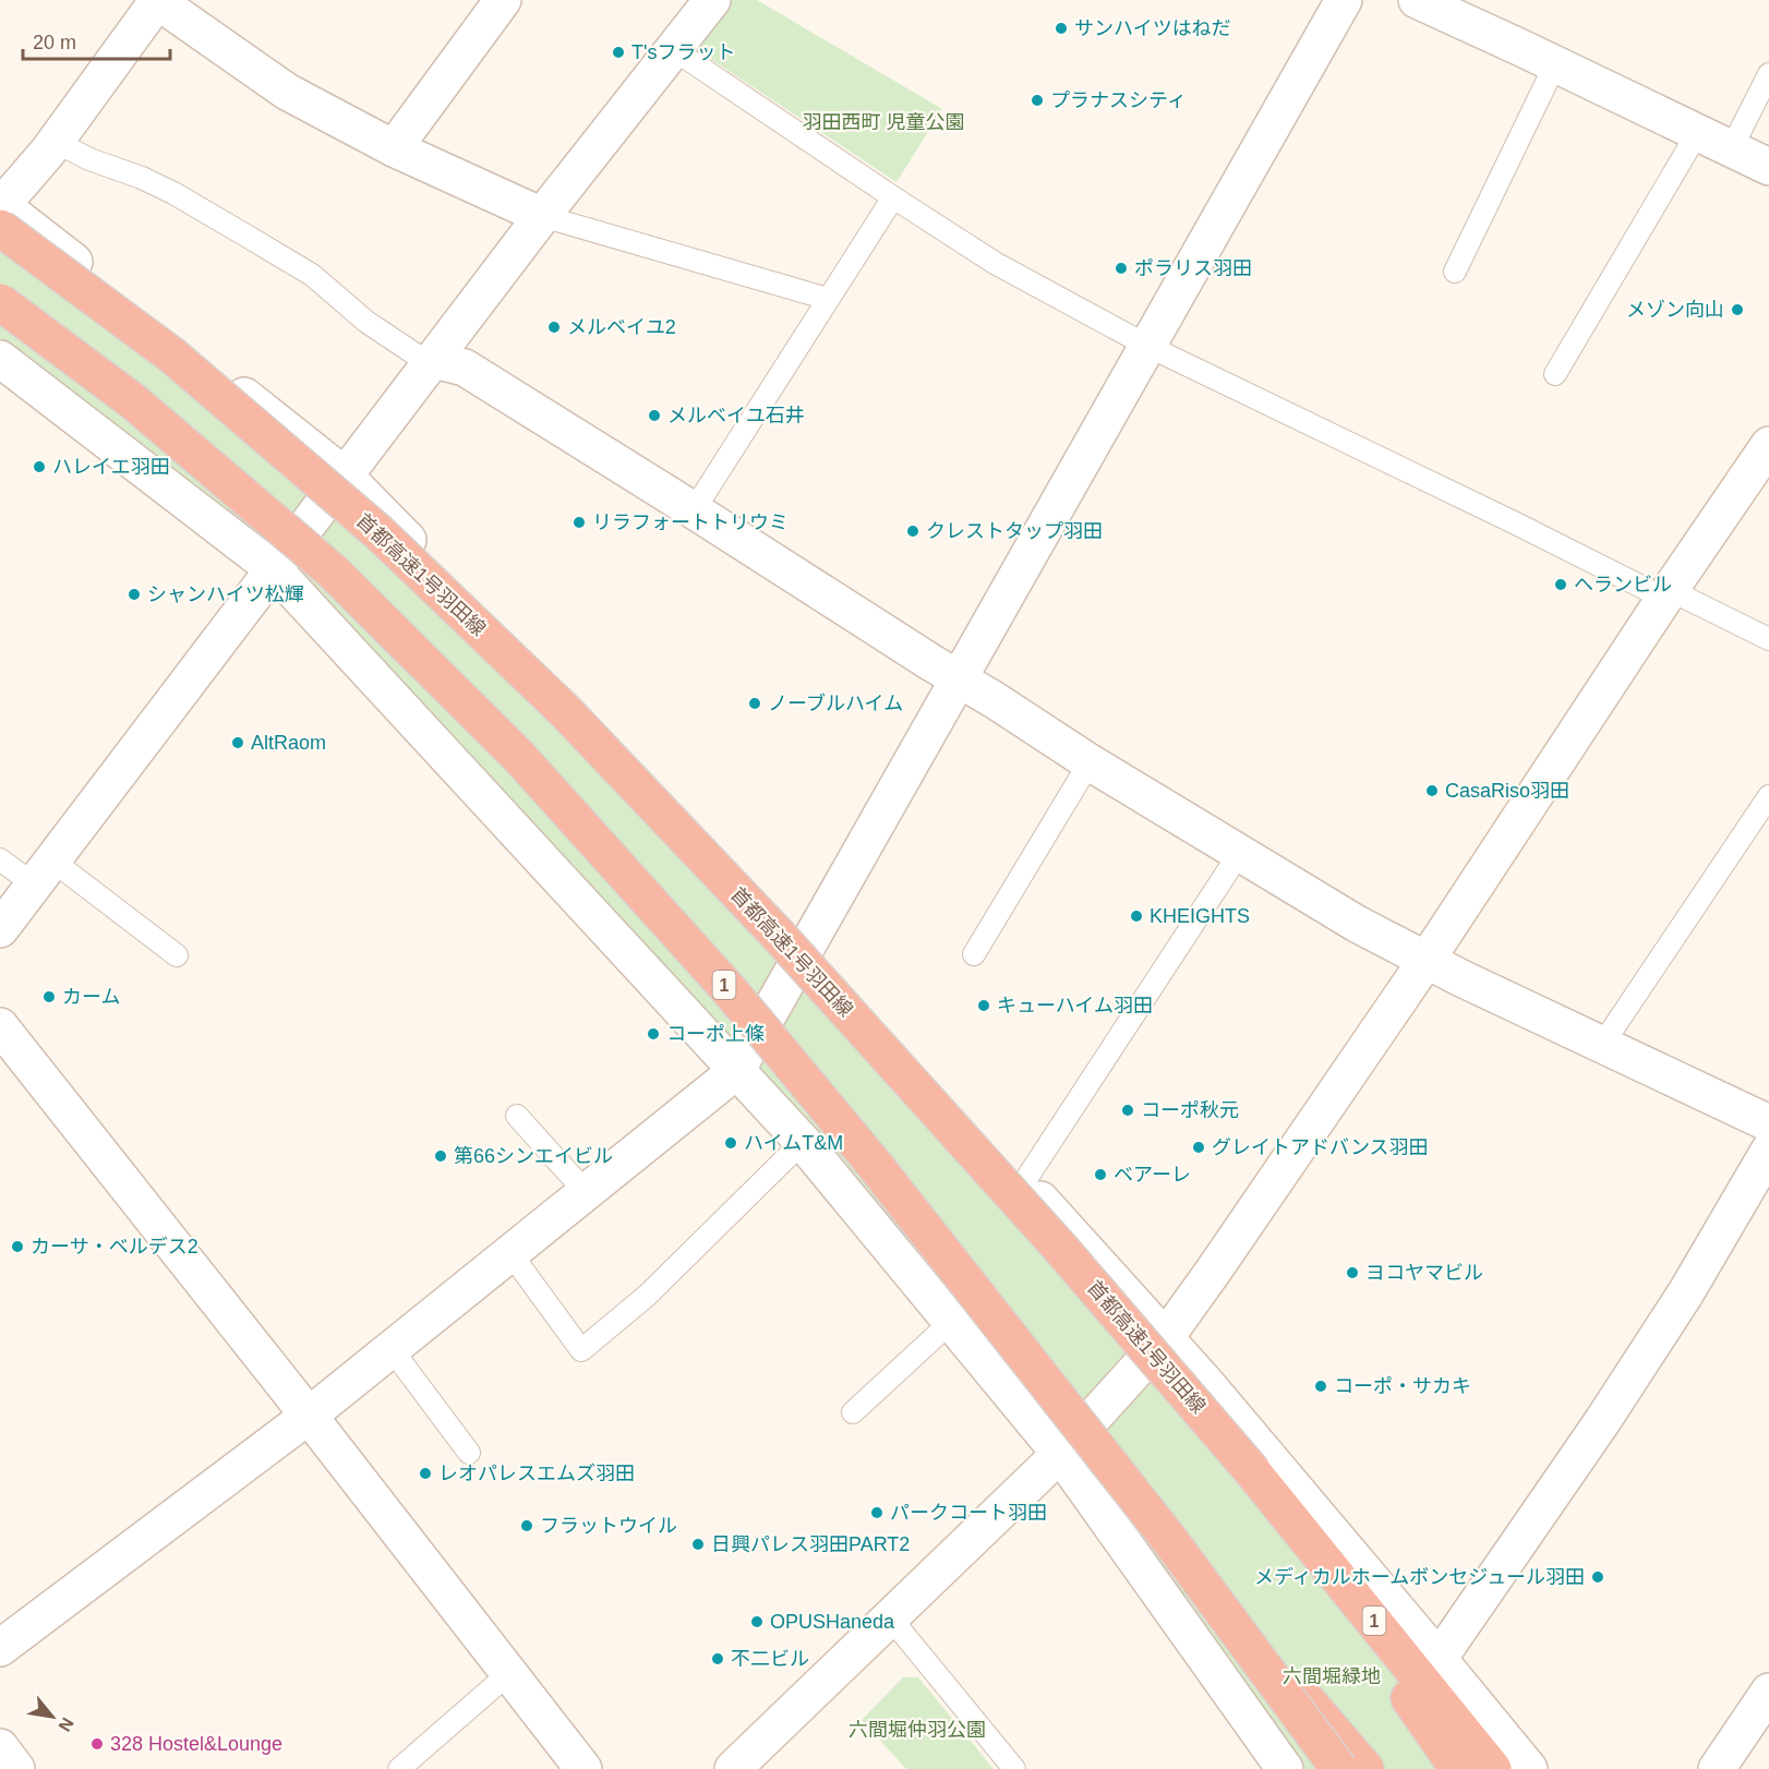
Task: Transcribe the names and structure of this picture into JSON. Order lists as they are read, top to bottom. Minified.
{"streets":{"highway":["首都高速1号羽田線","1"]},"parks":["羽田西町 児童公園","六間堀緑地","六間堀仲羽公園"],"places":["サンハイツはねだ","T'sフラット","プラナスシティ","ポラリス羽田","メゾン向山","メルベイユ2","メルベイユ石井","ハレイエ羽田","リラフォートトリウミ","クレストタップ羽田","ヘランビル","シャンハイツ松輝","ノーブルハイム","AltRaom","CasaRiso羽田","KHEIGHTS","カーム","キューハイム羽田","コーポ上條","コーポ秋元","ハイムT&M","グレイトアドバンス羽田","第66シンエイビル","ベアーレ","カーサ・ベルデス2","ヨコヤマビル","コーポ・サカキ","レオパレスエムズ羽田","パークコート羽田","フラットウイル","日興パレス羽田PART2","メディカルホームボンセジュール羽田","OPUSHaneda","不二ビル","328 Hostel&Lounge"],"scale_bar":"20 m","north":"bottom right"}
